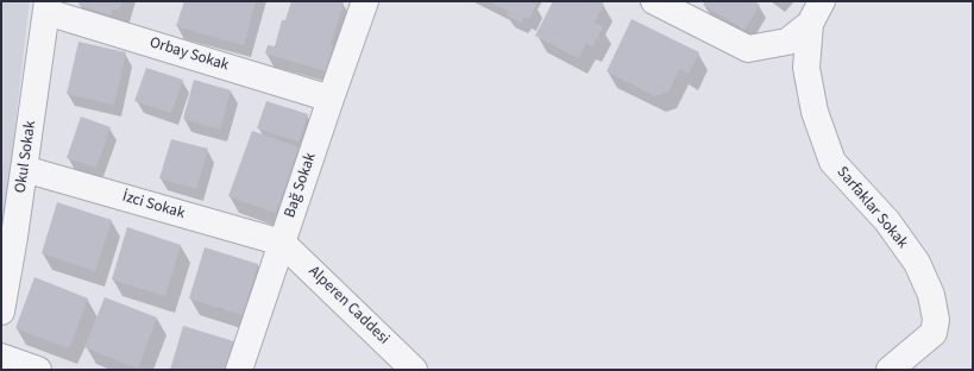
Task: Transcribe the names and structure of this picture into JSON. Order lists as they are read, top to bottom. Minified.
{"streets":{"street":["Orbay Sokak","Okul Sokak","Bağ Sokak","İzci Sokak","Sarfaklar Sokak","Alperen Caddesi"]},"crossings":[["Orbay Sokak","Okul Sokak"],["Orbay Sokak","Bağ Sokak"],["Okul Sokak","İzci Sokak"],["Bağ Sokak","İzci Sokak"],["Bağ Sokak","Alperen Caddesi"],["İzci Sokak","Alperen Caddesi"]]}
